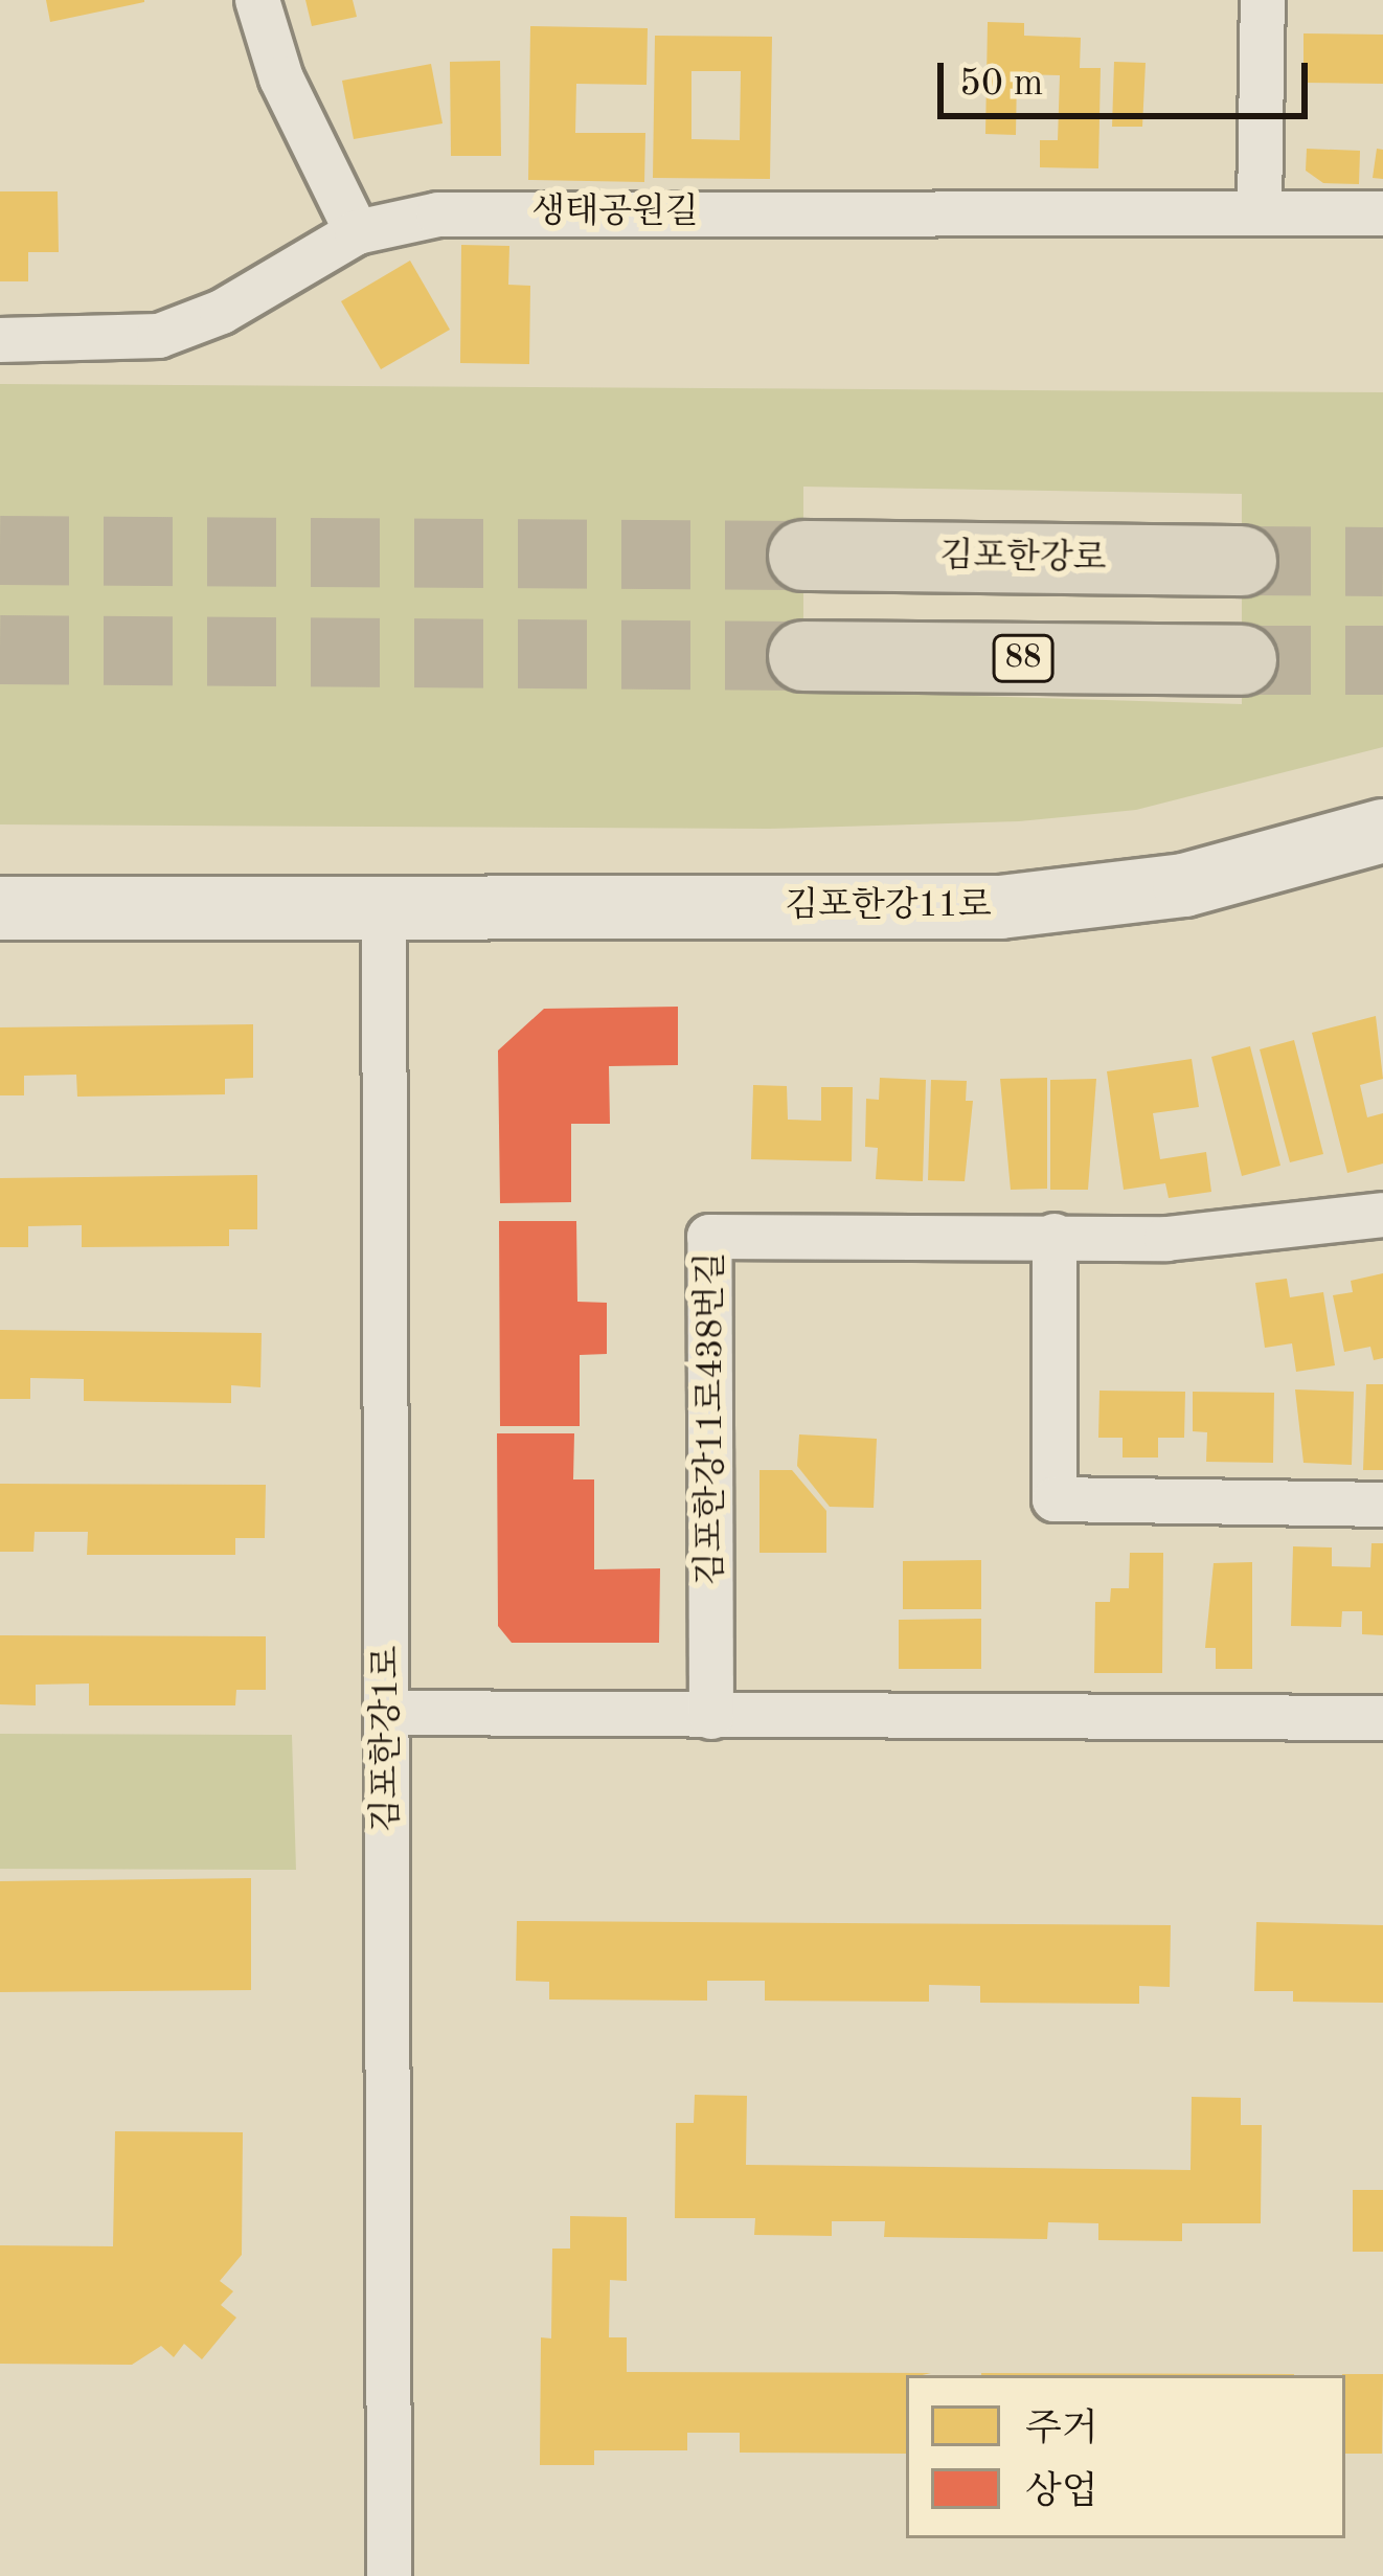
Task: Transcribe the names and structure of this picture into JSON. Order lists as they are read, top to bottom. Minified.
{"streets":{"highway":["김포한강로","88"],"main road":["김포한강11로"],"street":["생태공원길","김포한강11로438번길","김포한강1로"]},"crossings":[["김포한강11로","김포한강1로"]],"legend":["주거","상업"],"scale_bar":"50 m"}
